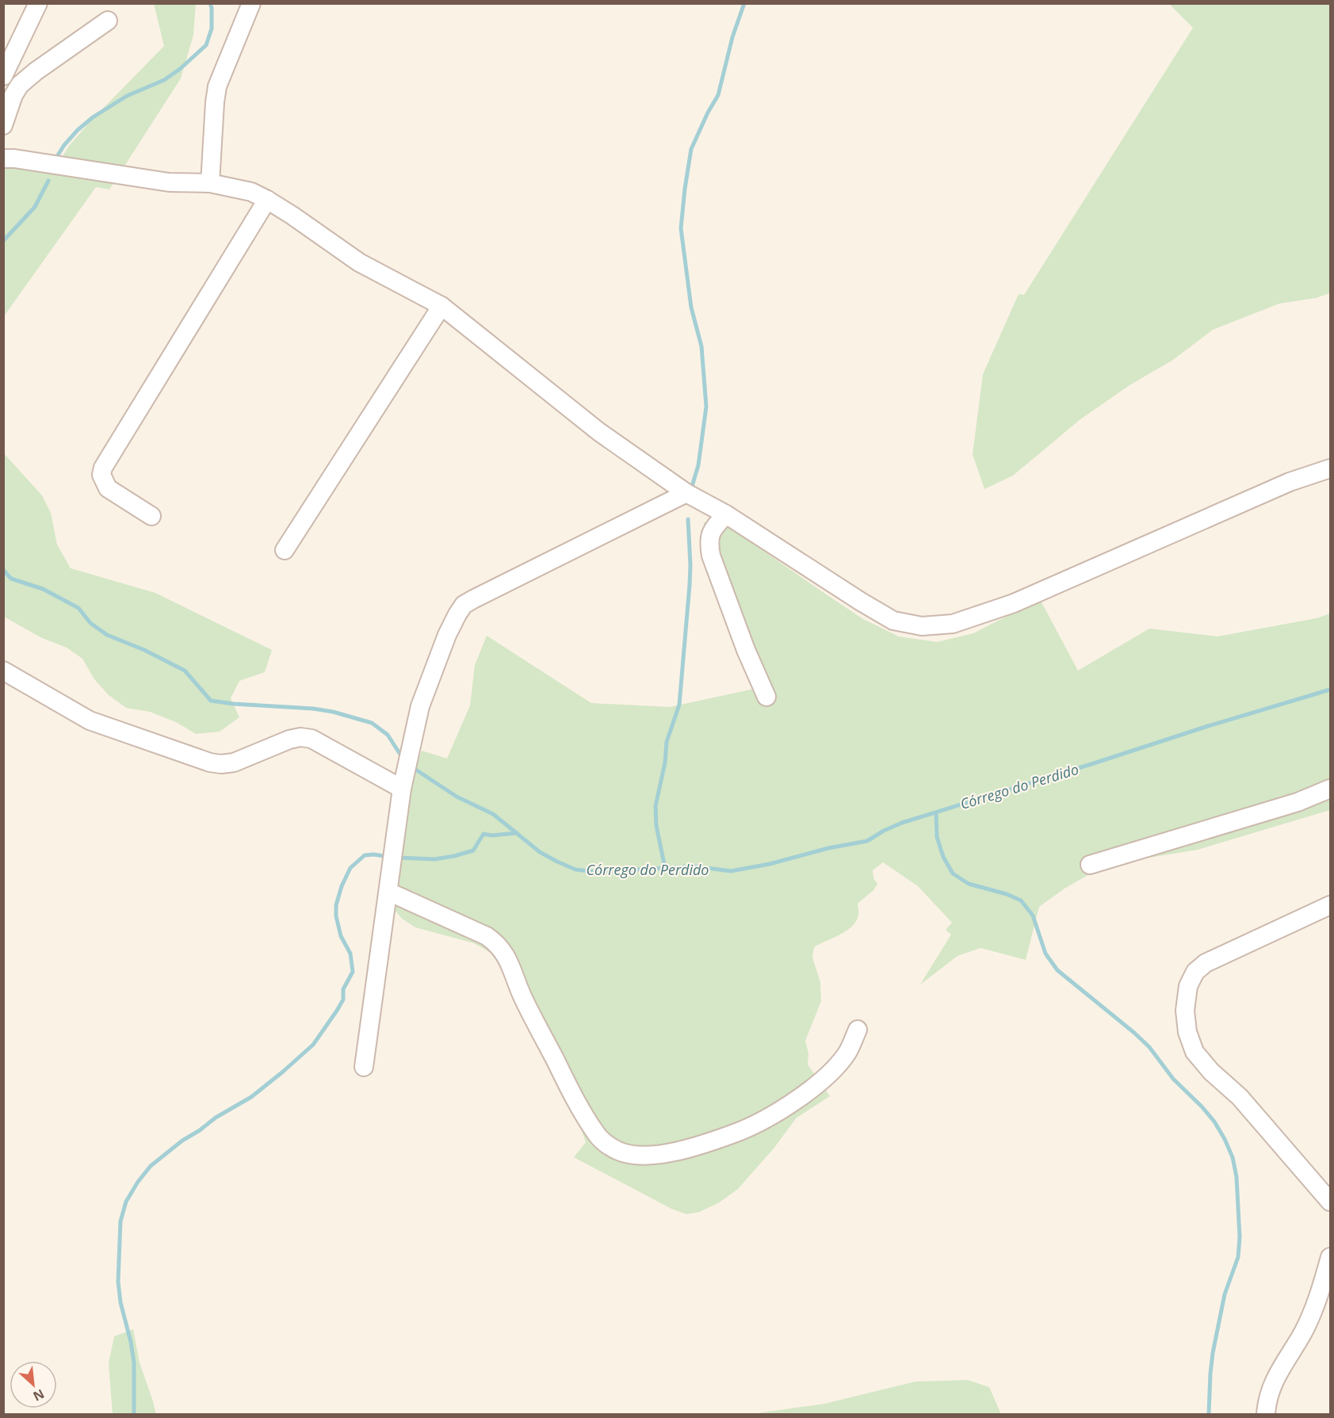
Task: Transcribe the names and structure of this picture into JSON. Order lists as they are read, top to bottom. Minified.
{"water":["Córrego do Perdido"],"north":"bottom right"}
